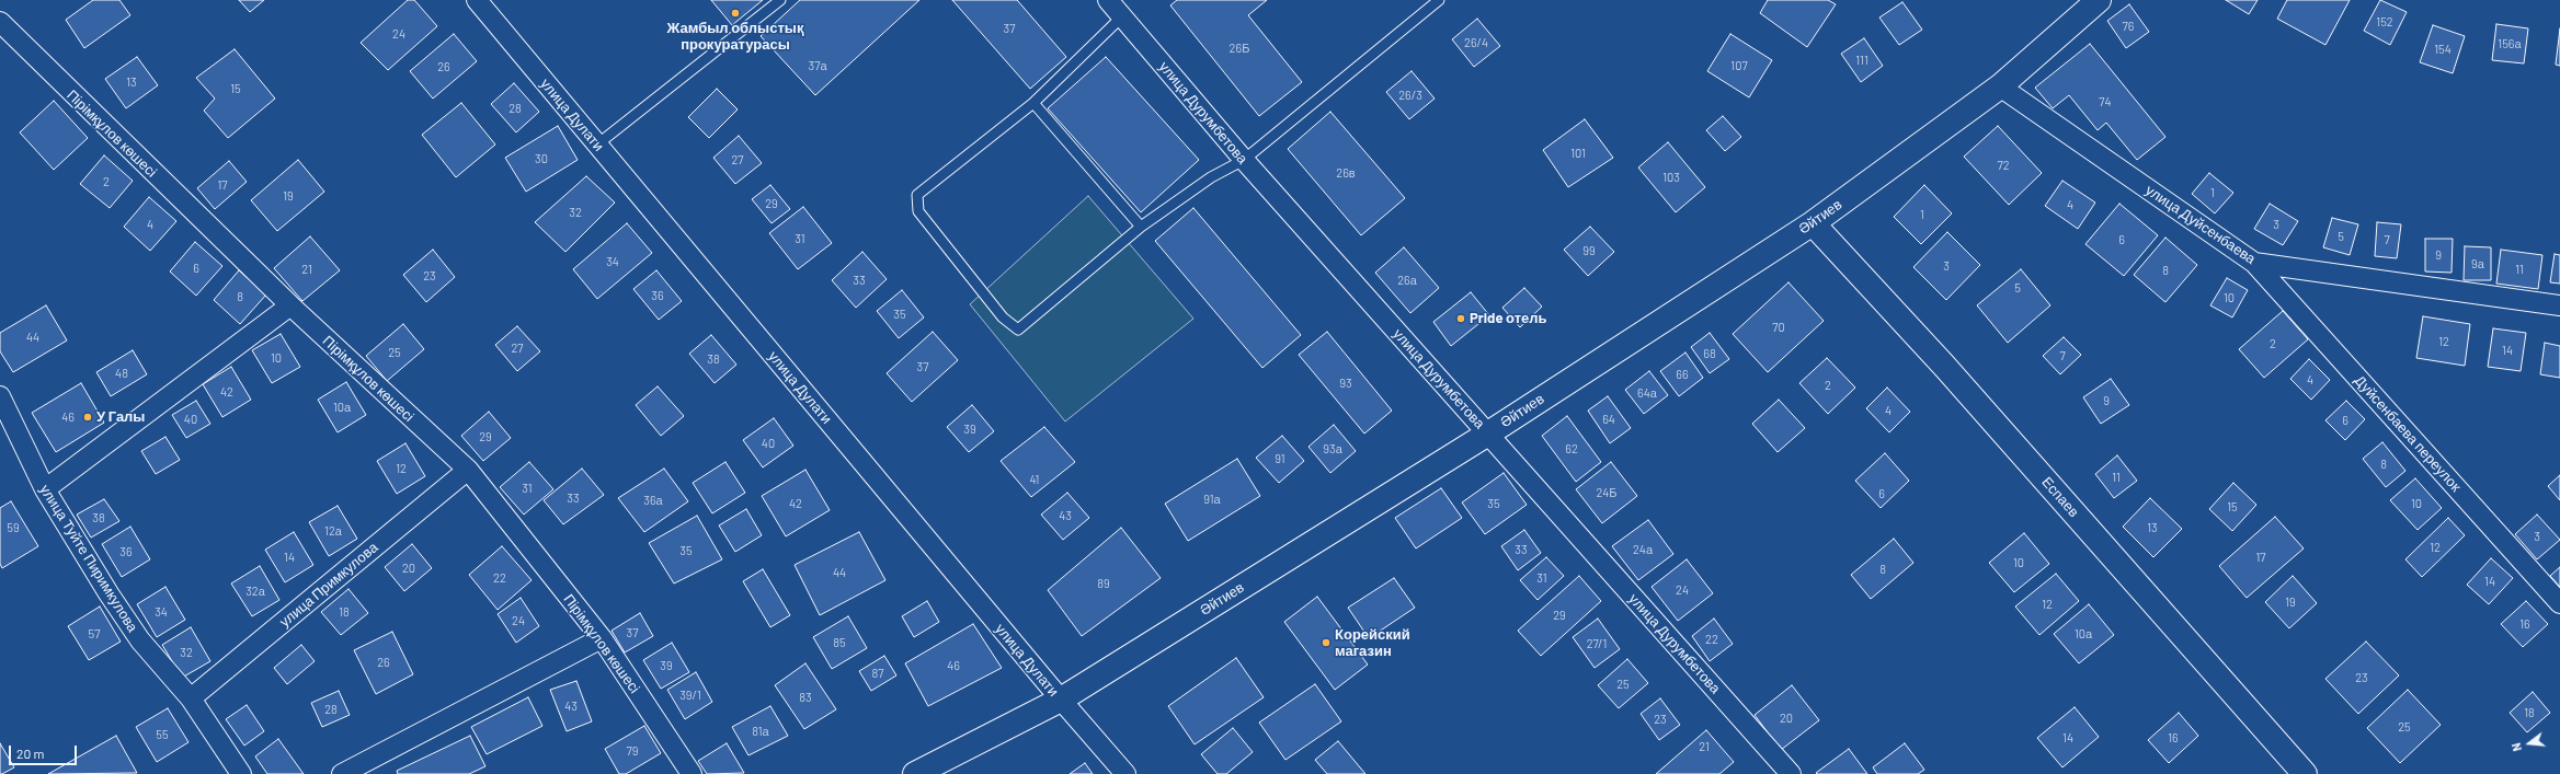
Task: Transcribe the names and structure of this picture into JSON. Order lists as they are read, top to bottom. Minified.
{"streets":{"street":["улица Дурумбетова","улица Дулати","Пірімқұлов көшесі","Әйтиев","улица Дуйсенбаева","Дуйсенбаева переулок","Еспаев","улица Туйте Пиримкулова","улица Примкулова"]},"crossings":[["улица Дурумбетова","Әйтиев"],["улица Дулати","Әйтиев"],["Пірімқұлов көшесі","улица Примкулова"],["Әйтиев","улица Дуйсенбаева"],["Әйтиев","Еспаев"],["улица Дуйсенбаева","Дуйсенбаева переулок"],["улица Туйте Пиримкулова","улица Примкулова"]],"places":["Жамбыл облыстық прокуратурасы","Pride отель","У Галы","Корейский магазин"],"house_numbers":["152","76","37","24","26/4","156а","26Б","154","111","37а","107","26","13","15","26/3","74","28","101","30","27","72","26в","103","2","17","1","19","29","4","32","1","4","3","5","31","6","7","99","9","34","9а","3","6","21","11","8","23","33","26а","5","36","8","10","35","70","44","12","2","27","14","25","68","7","10","38","37","48","66","4","93","2","42","64а","9","10а","4","46","40","64","6","39","29","40","93а","62","91","8","12","11","41","31","24Б","6","33","91а","36а","42","35","10","15","43","38","59","13","12а","3","12","33","24а","35","36","14","17","10","20","8","44","22","31","14","89","24","32а","19","12","34","18","29","24","16","37","57","10а","22","85","27/1","32","26","39","46","87","23","25","39/1","83","43","28","18","20","23","25","81а","55","14","16","21","79"],"scale_bar":"20 m","north":"left"}
